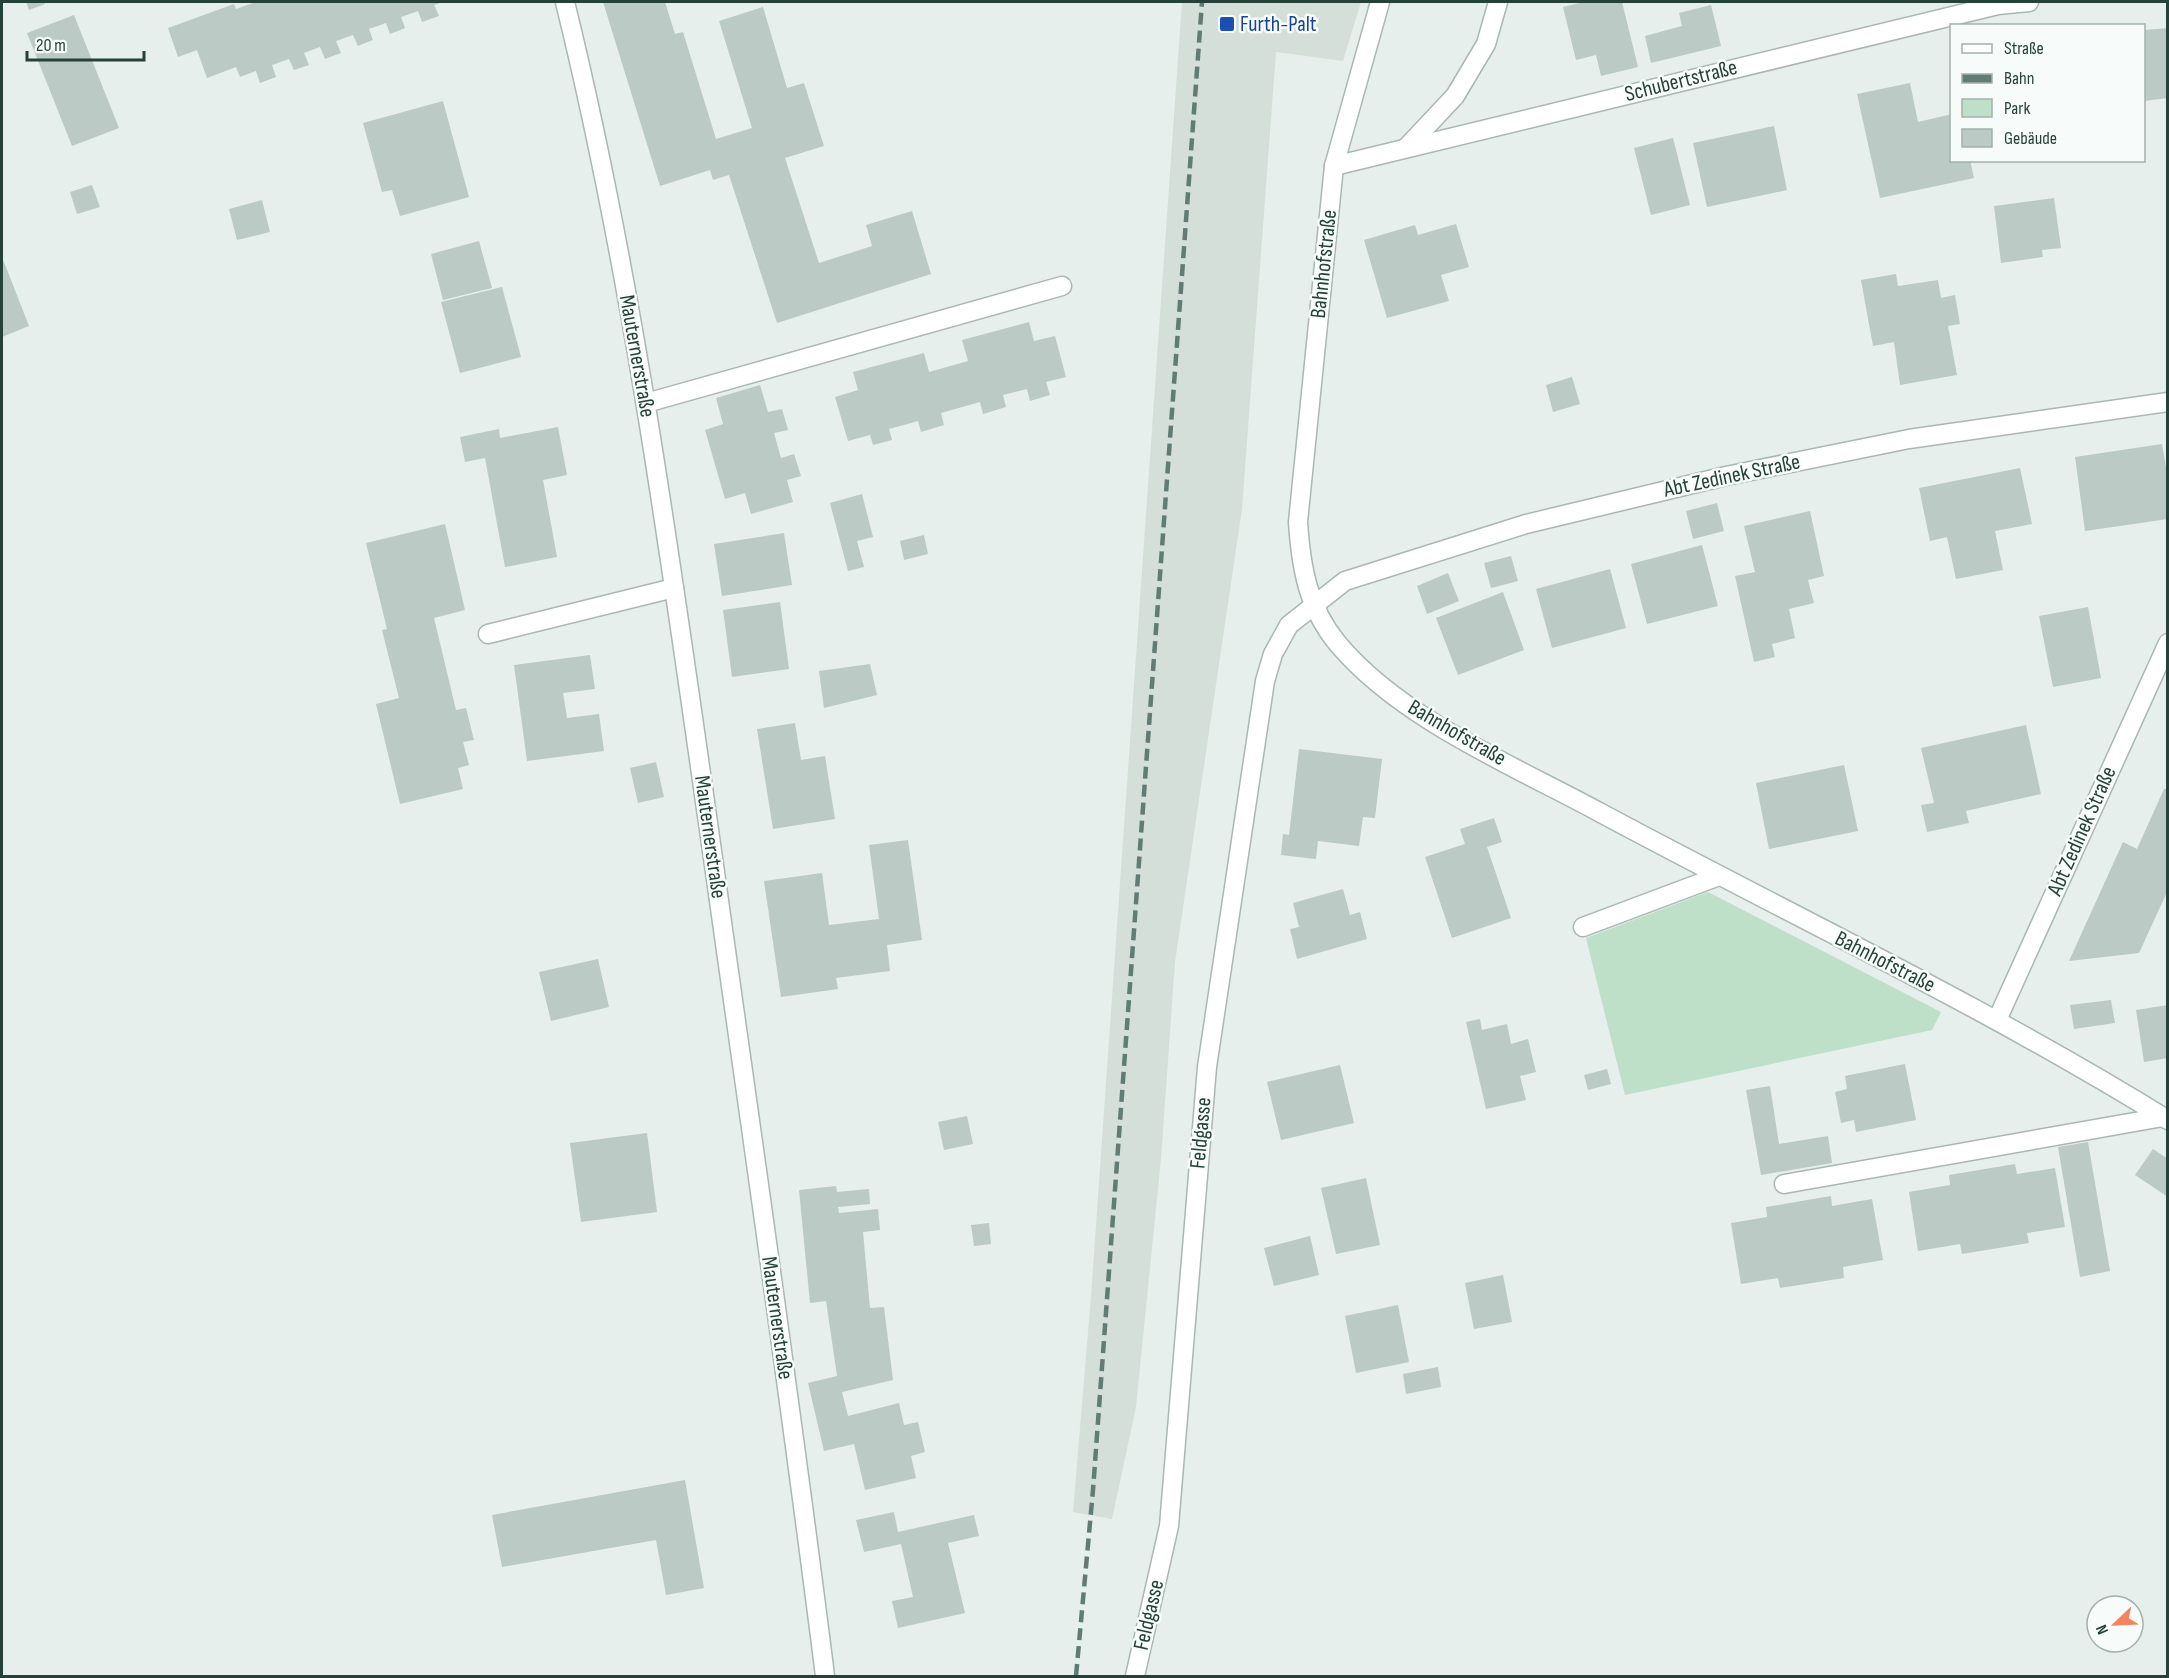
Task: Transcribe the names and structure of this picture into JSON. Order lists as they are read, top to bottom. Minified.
{"streets":{"street":["Schubertstraße","Bahnhofstraße","Mauternerstraße","Abt Zedinek Straße","Feldgasse"]},"crossings":[["Schubertstraße","Bahnhofstraße"],["Bahnhofstraße","Abt Zedinek Straße"],["Bahnhofstraße","Feldgasse"],["Abt Zedinek Straße","Feldgasse"]],"places":{"transit":["Furth-Palt"]},"legend":["Straße","Bahn","Park","Gebäude"],"scale_bar":"20 m","north":"bottom left"}
